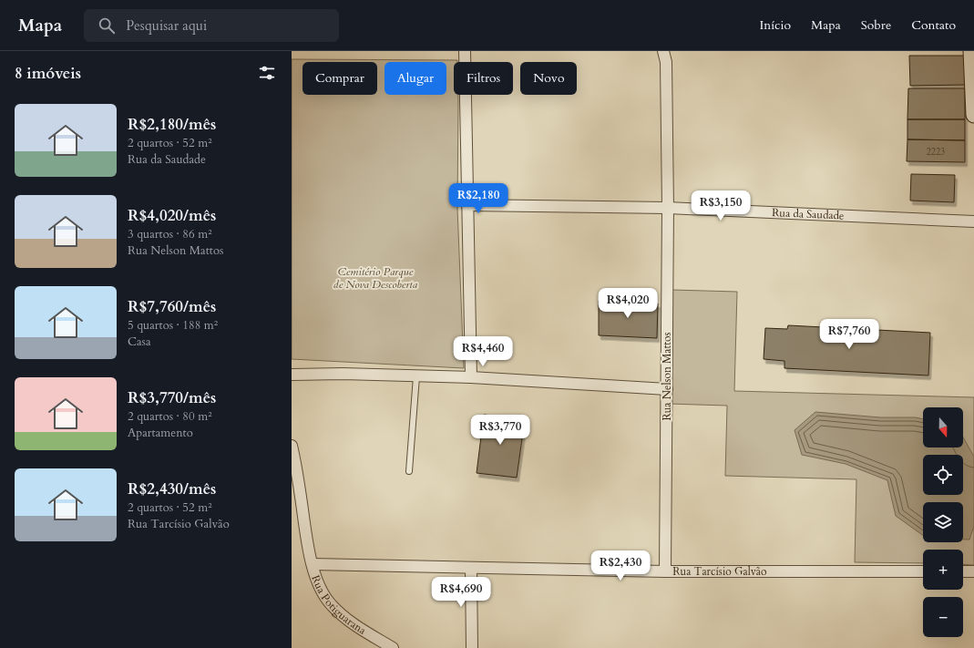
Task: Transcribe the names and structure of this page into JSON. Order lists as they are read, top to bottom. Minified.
{"streets":{"street":["Rua da Saudade","Rua Nelson Mattos","Rua Tarcísio Galvão","Rua Potiguarana"]},"crossings":[["Rua da Saudade","Rua Nelson Mattos"],["Rua Nelson Mattos","Rua Tarcísio Galvão"],["Rua Tarcísio Galvão","Rua Potiguarana"]],"parks":["Cemitério Parque de Nova Descoberta"],"house_numbers":["2223"],"north":"bottom","page":{"header":"Mapa","search":"Pesquisar aqui","nav":["Início","Mapa","Sobre","Contato"],"heading":"8 imóveis","chip":["Comprar","Alugar","Filtros","Novo"],"list":[{"name":"R$2,180/mês","note":"2 quartos · 52 m² · Rua da Saudade"},{"name":"R$4,020/mês","note":"3 quartos · 86 m² · Rua Nelson Mattos"},{"name":"R$7,760/mês","note":"5 quartos · 188 m² · Casa"},{"name":"R$3,770/mês","note":"2 quartos · 80 m² · Apartamento"},{"name":"R$2,430/mês","note":"2 quartos · 52 m² · Rua Tarcísio Galvão"}],"price":["R$2,180","R$3,150","R$4,020","R$7,760","R$4,460","R$3,770","R$2,430","R$4,690"],"map_buttons":["+","−"]}}
